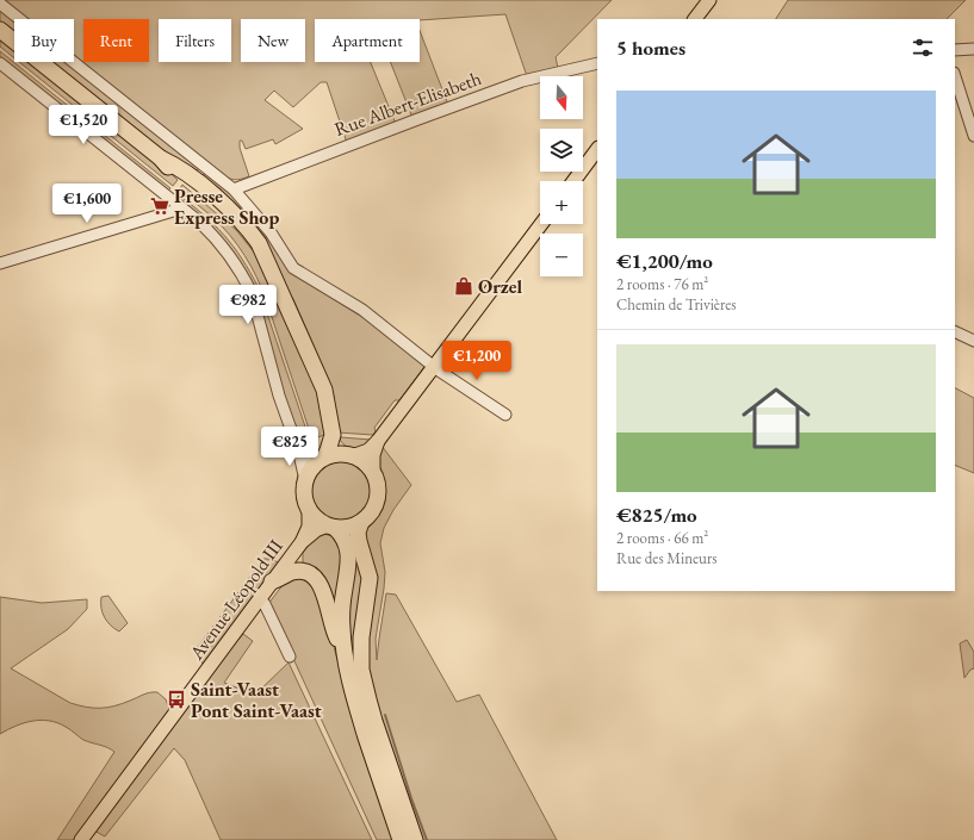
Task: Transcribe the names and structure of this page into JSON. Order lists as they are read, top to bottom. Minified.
{"streets":{"main road":["Avenue Léopold III"],"street":["Rue Albert-Elisabeth"]},"places":{"supermarket":["Presse Express Shop"],"shop":["Orzel"],"bus stop":["Saint-Vaast Pont Saint-Vaast"]},"north":"bottom","page":{"chip":["Buy","Rent","Filters","New","Apartment"],"heading":"5 homes","map_buttons":["+","−"],"list":[{"name":"€1,200/mo","note":"2 rooms · 76 m² · Chemin de Trivières"},{"name":"€825/mo","note":"2 rooms · 66 m² · Rue des Mineurs"}],"price":["€1,520","€1,600","€982","€1,200","€825"]}}
